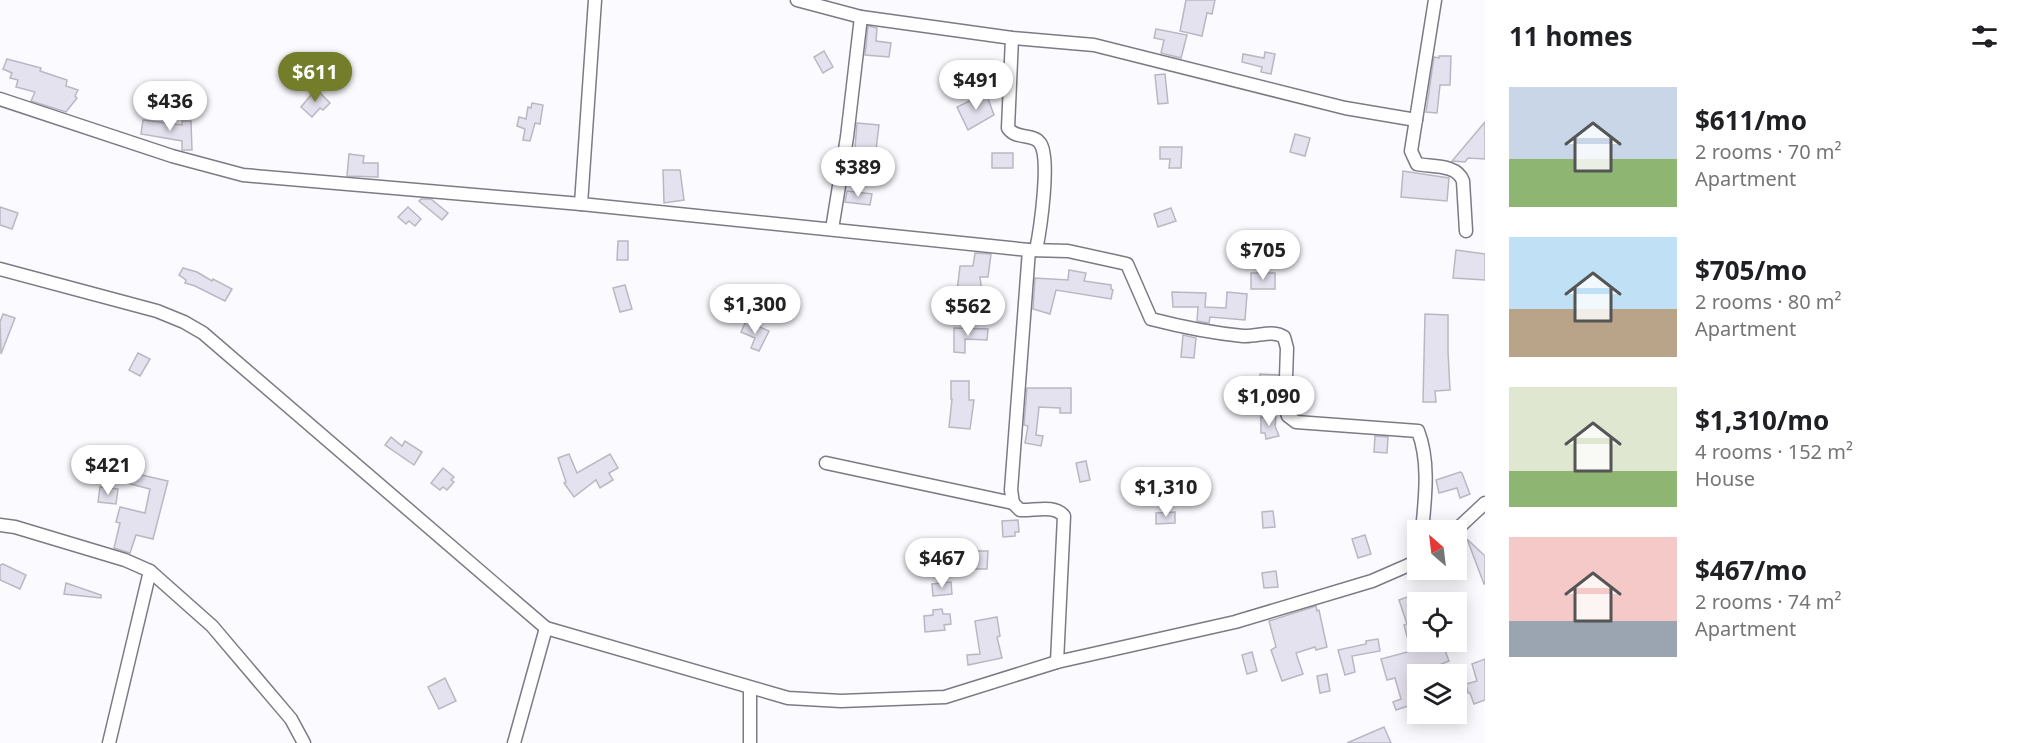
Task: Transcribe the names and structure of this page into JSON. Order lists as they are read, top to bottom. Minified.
{"north":"top left","page":{"heading":"11 homes","price":["$611","$491","$436","$389","$705","$1,300","$562","$1,090","$421","$1,310","$467"],"list":[{"name":"$611/mo","note":"2 rooms · 70 m² · Apartment"},{"name":"$705/mo","note":"2 rooms · 80 m² · Apartment"},{"name":"$1,310/mo","note":"4 rooms · 152 m² · House"},{"name":"$467/mo","note":"2 rooms · 74 m² · Apartment"}]}}
